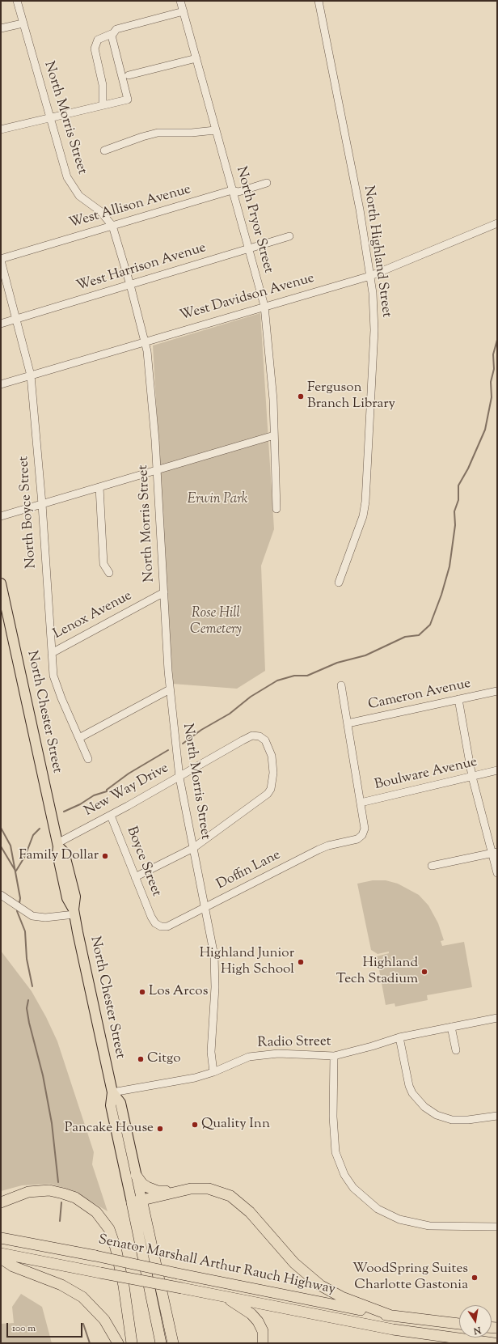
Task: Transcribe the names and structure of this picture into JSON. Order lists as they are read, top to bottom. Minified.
{"streets":{"highway":["North Chester Street","Senator Marshall Arthur Rauch Highway"],"street":["North Morris Street","West Allison Avenue","North Pryor Street","North Highland Street","West Harrison Avenue","West Davidson Avenue","North Boyce Street","Lenox Avenue","Cameron Avenue","Boulware Avenue","New Way Drive","Boyce Street","Doffin Lane","Radio Street"]},"crossings":[["North Morris Street","West Allison Avenue"],["North Morris Street","West Harrison Avenue"],["North Morris Street","West Davidson Avenue"],["North Morris Street","Lenox Avenue"],["North Morris Street","New Way Drive"],["North Morris Street","Doffin Lane"],["North Morris Street","Radio Street"],["West Allison Avenue","North Pryor Street"],["West Allison Avenue","North Boyce Street"],["North Pryor Street","West Harrison Avenue"],["North Pryor Street","West Davidson Avenue"],["North Highland Street","West Davidson Avenue"],["West Harrison Avenue","North Boyce Street"],["West Davidson Avenue","North Boyce Street"],["North Boyce Street","Lenox Avenue"],["North Chester Street","New Way Drive"],["North Chester Street","Radio Street"],["Boulware Avenue","Doffin Lane"],["New Way Drive","Boyce Street"],["Boyce Street","Doffin Lane"]],"parks":["Erwin Park","Rose Hill Cemetery"],"places":["Ferguson Branch Library","Family Dollar","Highland Junior High School","Highland Tech Stadium","Los Arcos","Citgo","Quality Inn","Pancake House","WoodSpring Suites Charlotte Gastonia"],"scale_bar":"100 m","north":"bottom"}
